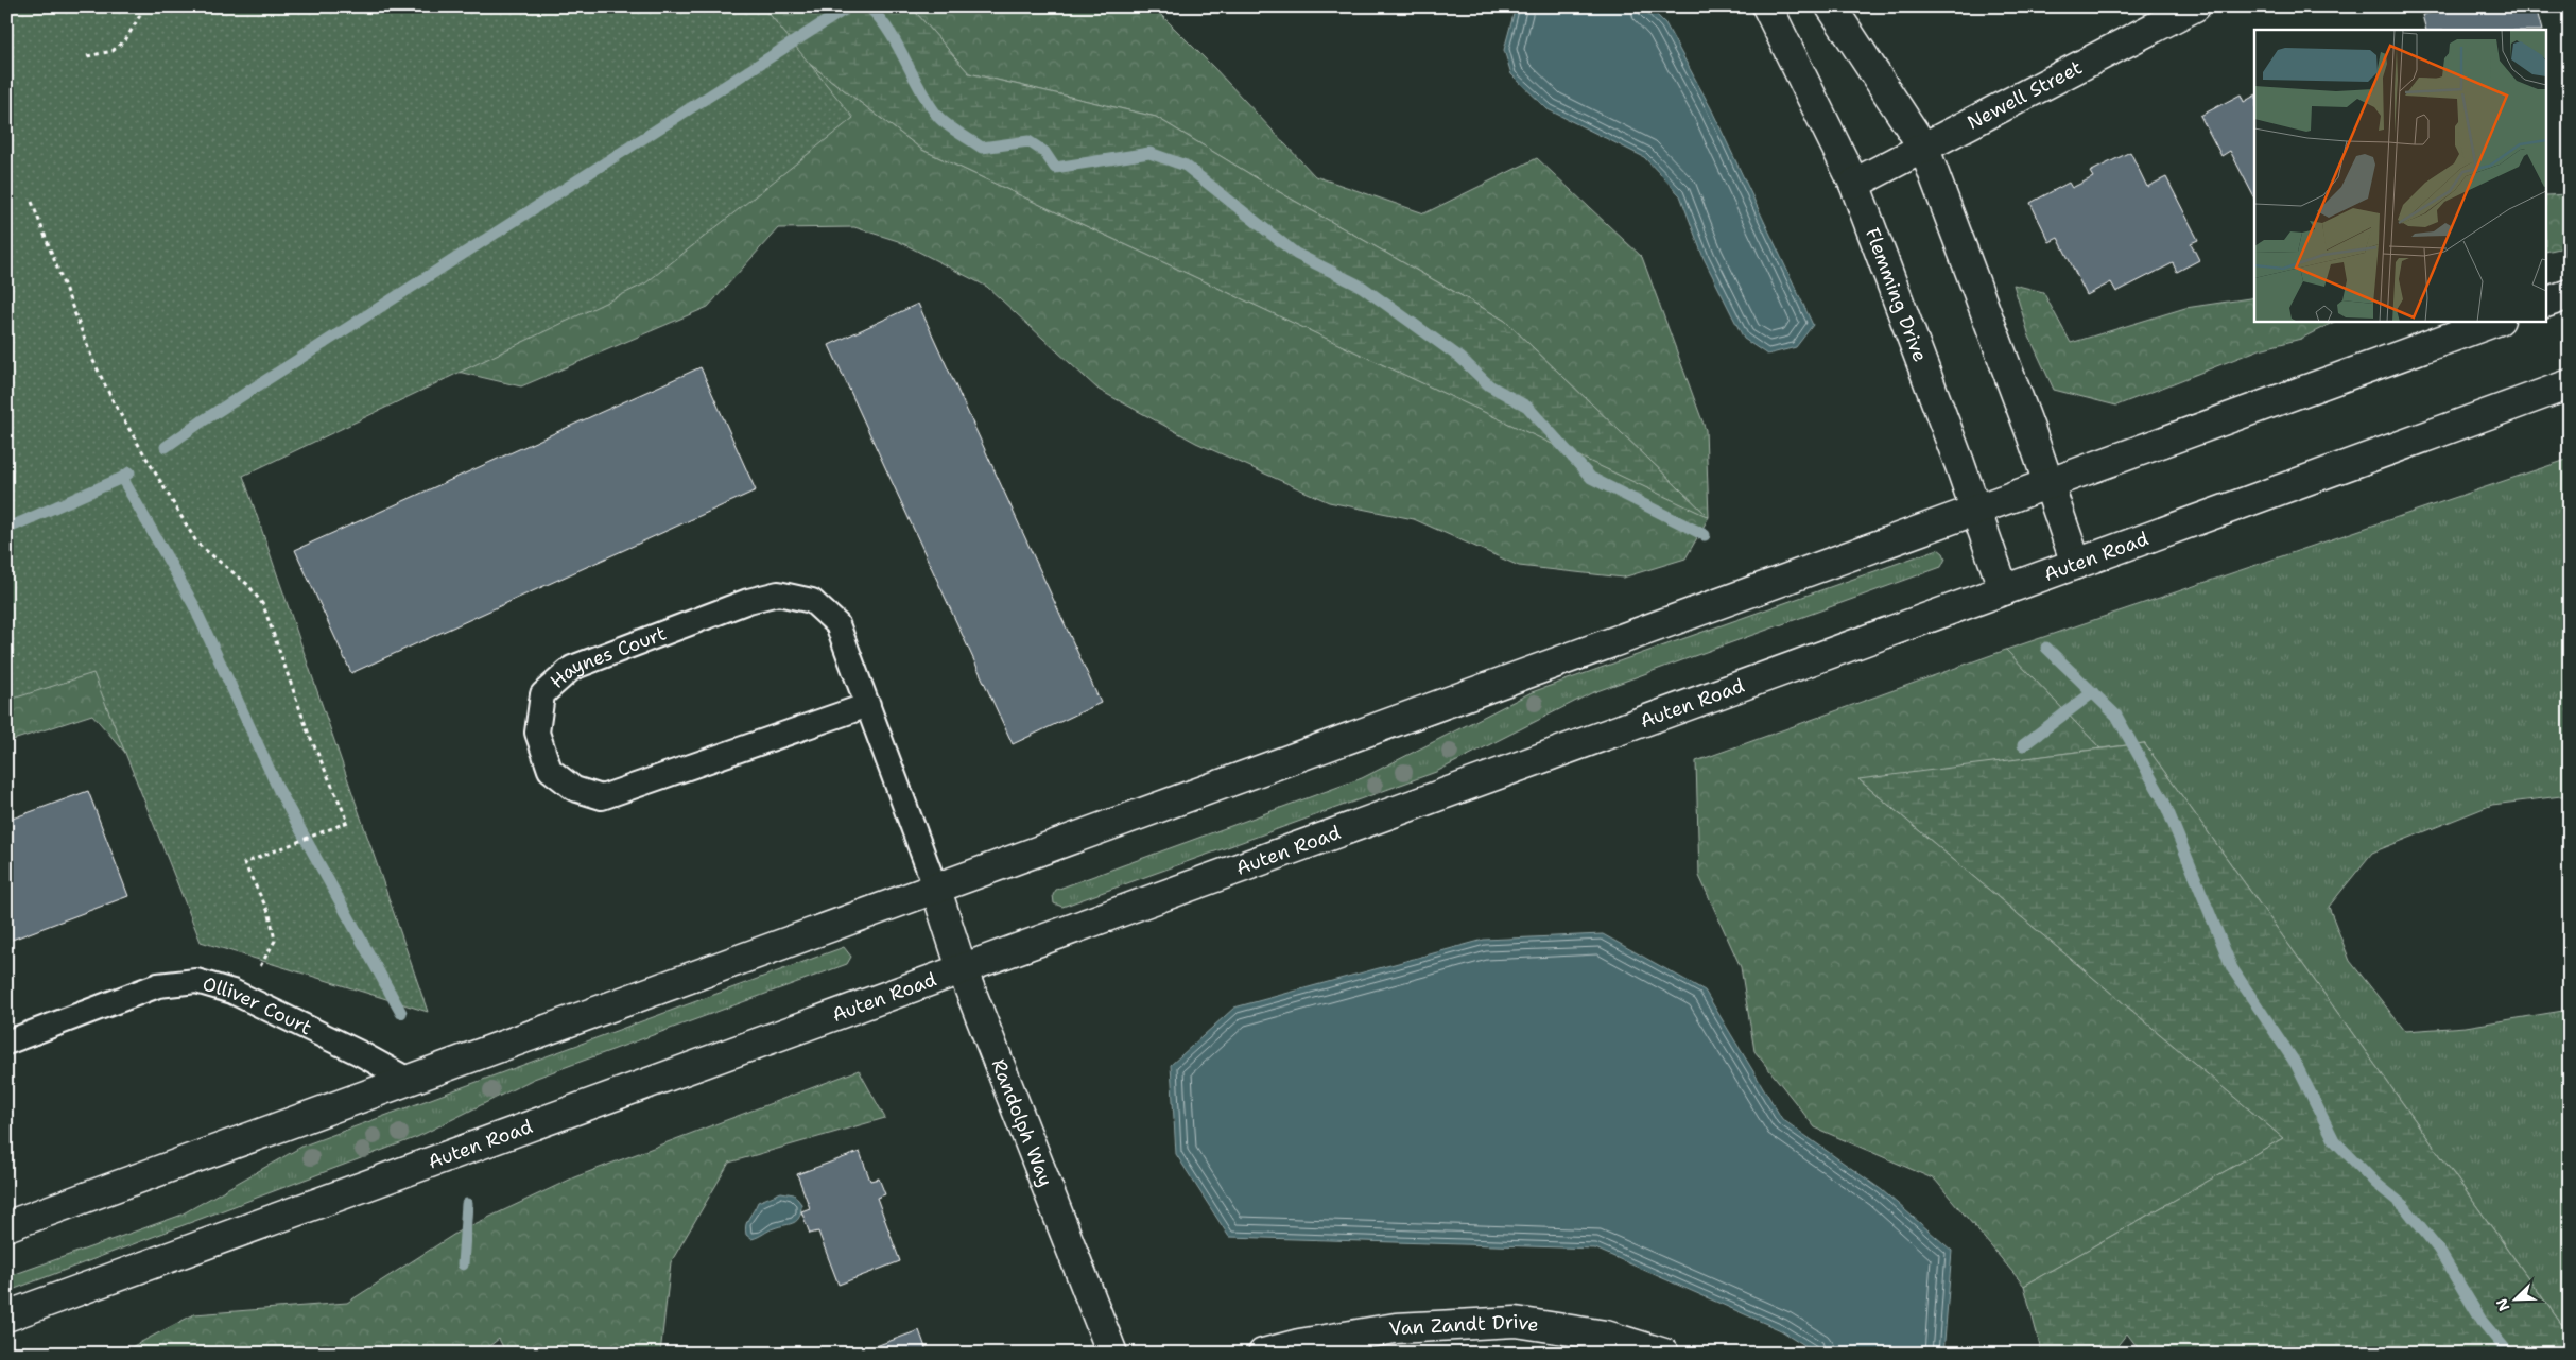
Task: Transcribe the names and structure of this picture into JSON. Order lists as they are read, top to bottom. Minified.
{"streets":{"street":["Newell Street","Flemming Drive","Auten Road","Randolph Way","Van Zandt Drive"],"lane":["Haynes Court","Olliver Court"]},"crossings":[["Newell Street","Flemming Drive"],["Flemming Drive","Auten Road"],["Auten Road","Randolph Way"],["Haynes Court","Randolph Way"]],"north":"bottom left"}
